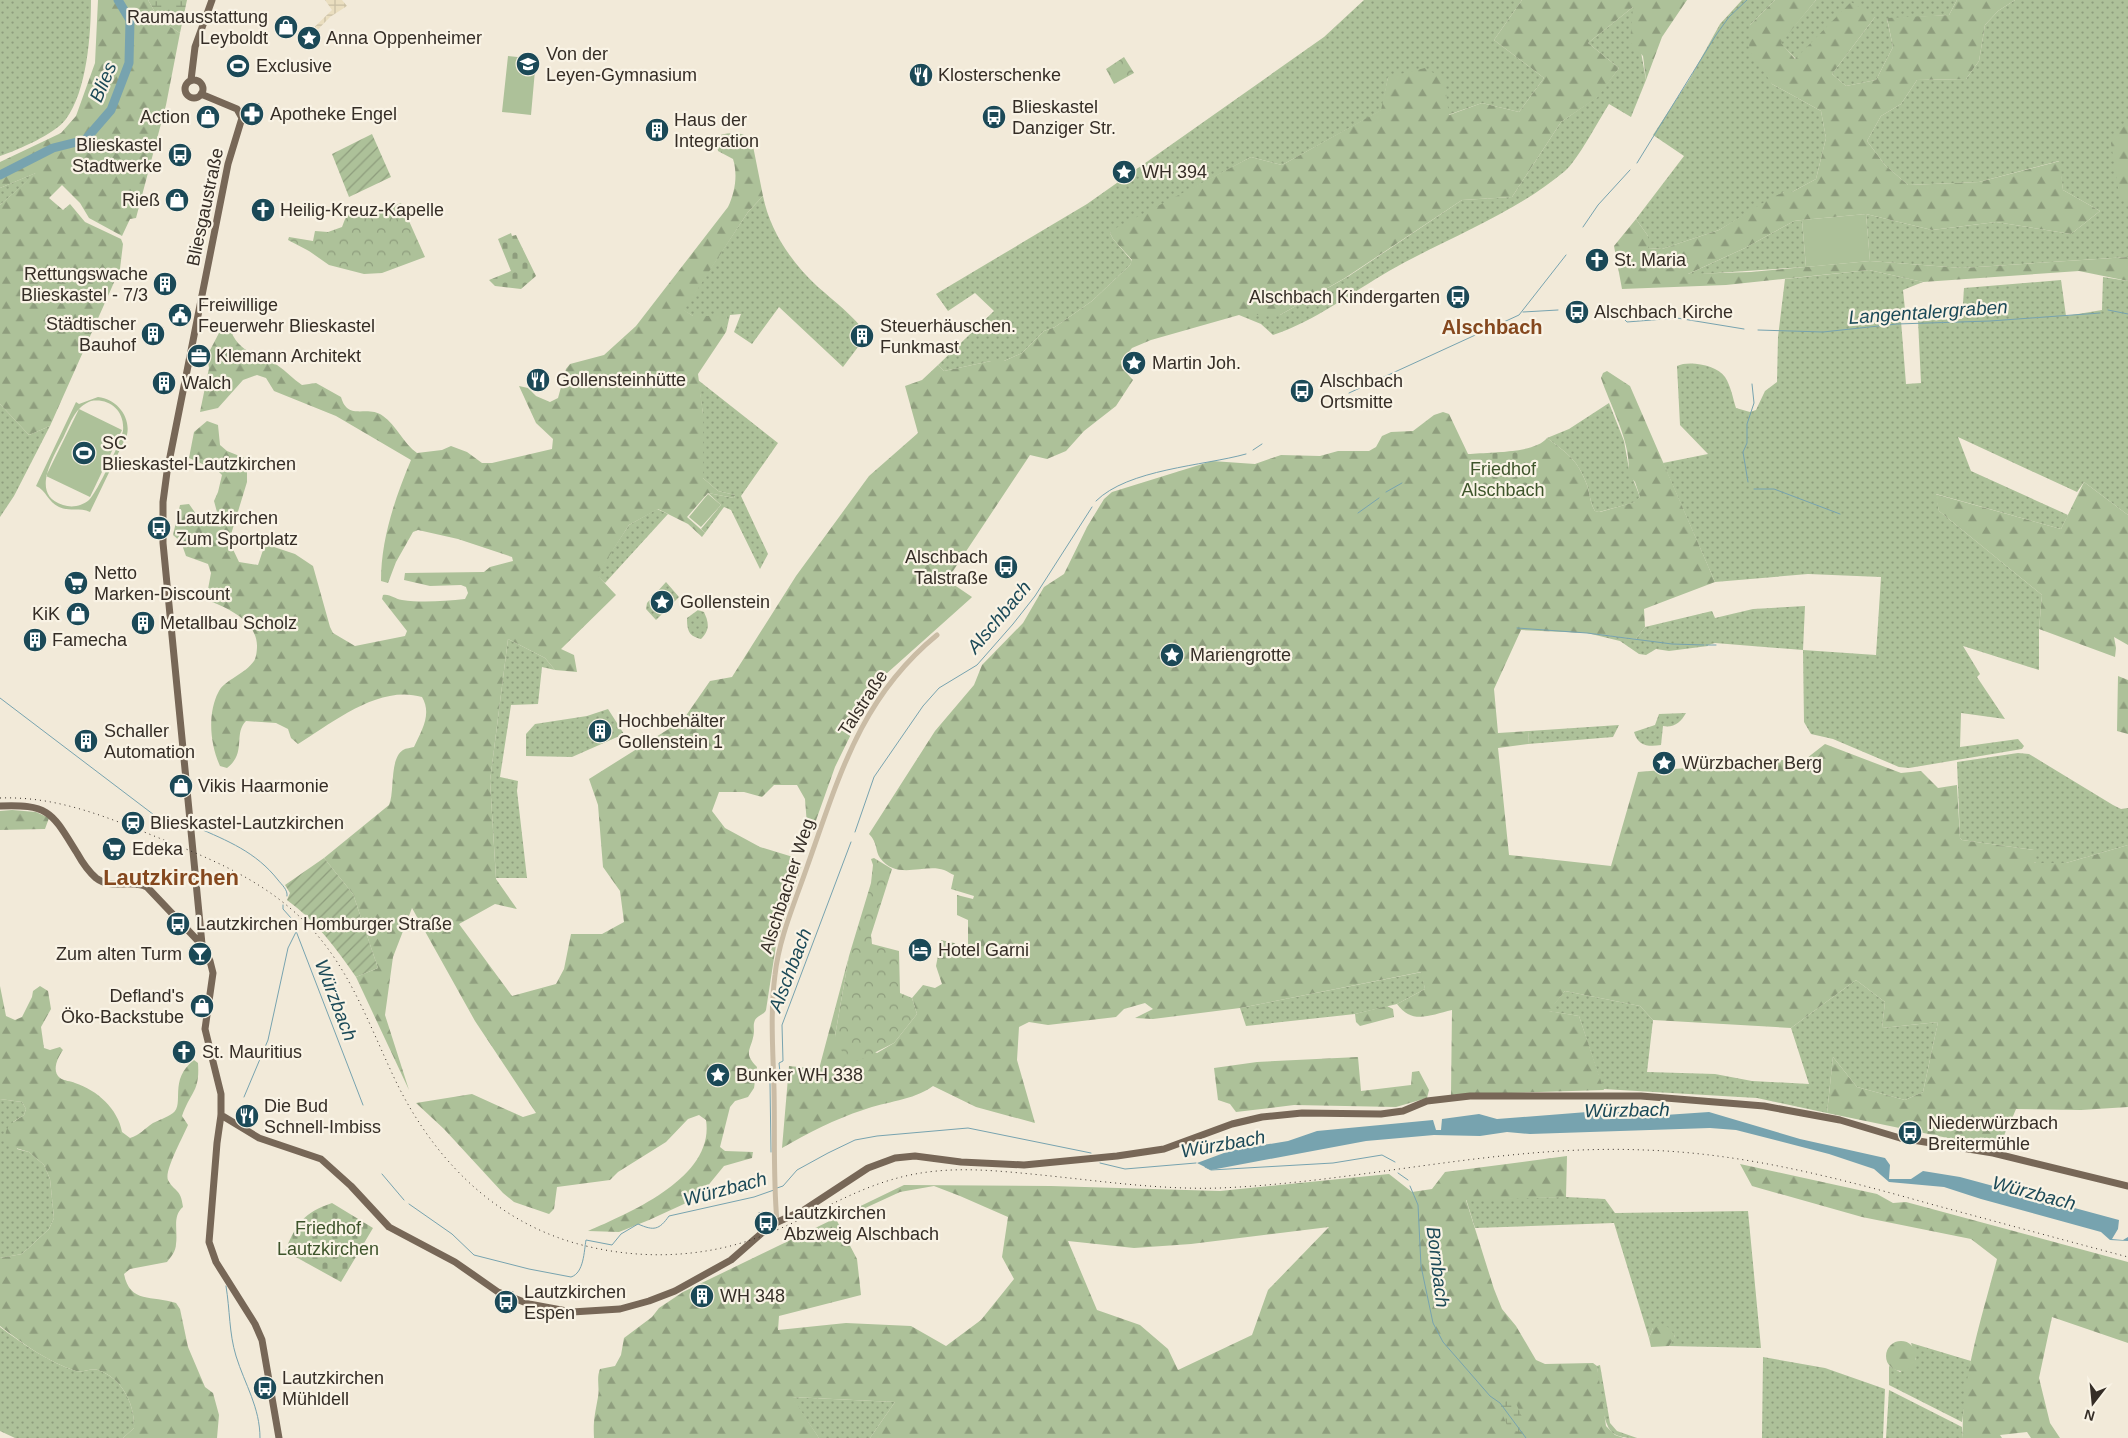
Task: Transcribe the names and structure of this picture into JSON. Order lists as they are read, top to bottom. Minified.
{"streets":{"main road":["Bliesgaustraße"],"street":["Talstraße","Alschbacher Weg"]},"crossings":[["Talstraße","Alschbacher Weg"]],"districts":["Alschbach","Lautzkirchen"],"water":["Blies","Langentalergraben","Alschbach","Würzbach","Bornbach"],"parks":["Friedhof Alschbach","Friedhof Lautzkirchen"],"places":{"shop":["Raumausstattung Leyboldt","Action","Rieß","KiK","Vikis Haarmonie","Defland's Öko-Backstube"],"place":["Anna Oppenheimer","WH 394","Martin Joh.","Gollenstein","Mariengrotte","Würzbacher Berg","Bunker WH 338"],"school or university":["Von der Leyen-Gymnasium"],"sports":["Exclusive","SC Blieskastel-Lautzkirchen"],"restaurant":["Klosterschenke","Gollensteinhütte","Die Bud Schnell-Imbiss"],"pharmacy":["Apotheke Engel"],"bus stop":["Blieskastel Danziger Str.","Blieskastel Stadtwerke","Alschbach Kindergarten","Alschbach Kirche","Alschbach Ortsmitte","Lautzkirchen Zum Sportplatz","Alschbach Talstraße","Lautzkirchen Homburger Straße","Niederwürzbach Breitermühle","Lautzkirchen Abzweig Alschbach","Lautzkirchen Espen","Lautzkirchen Mühldell"],"building":["Haus der Integration","Rettungswache Blieskastel - 7/3","Städtischer Bauhof","Steuerhäuschen. Funkmast","Walch","Metallbau Scholz","Famecha","Hochbehälter Gollenstein 1","Schaller Automation","WH 348"],"church":["Heilig-Kreuz-Kapelle","St. Maria","St. Mauritius"],"public building":["Freiwillige Feuerwehr Blieskastel"],"office":["Klemann Architekt"],"supermarket":["Netto Marken-Discount","Edeka"],"station":["Blieskastel-Lautzkirchen"],"hotel":["Hotel Garni"],"bar":["Zum alten Turm"]},"north":"bottom"}
